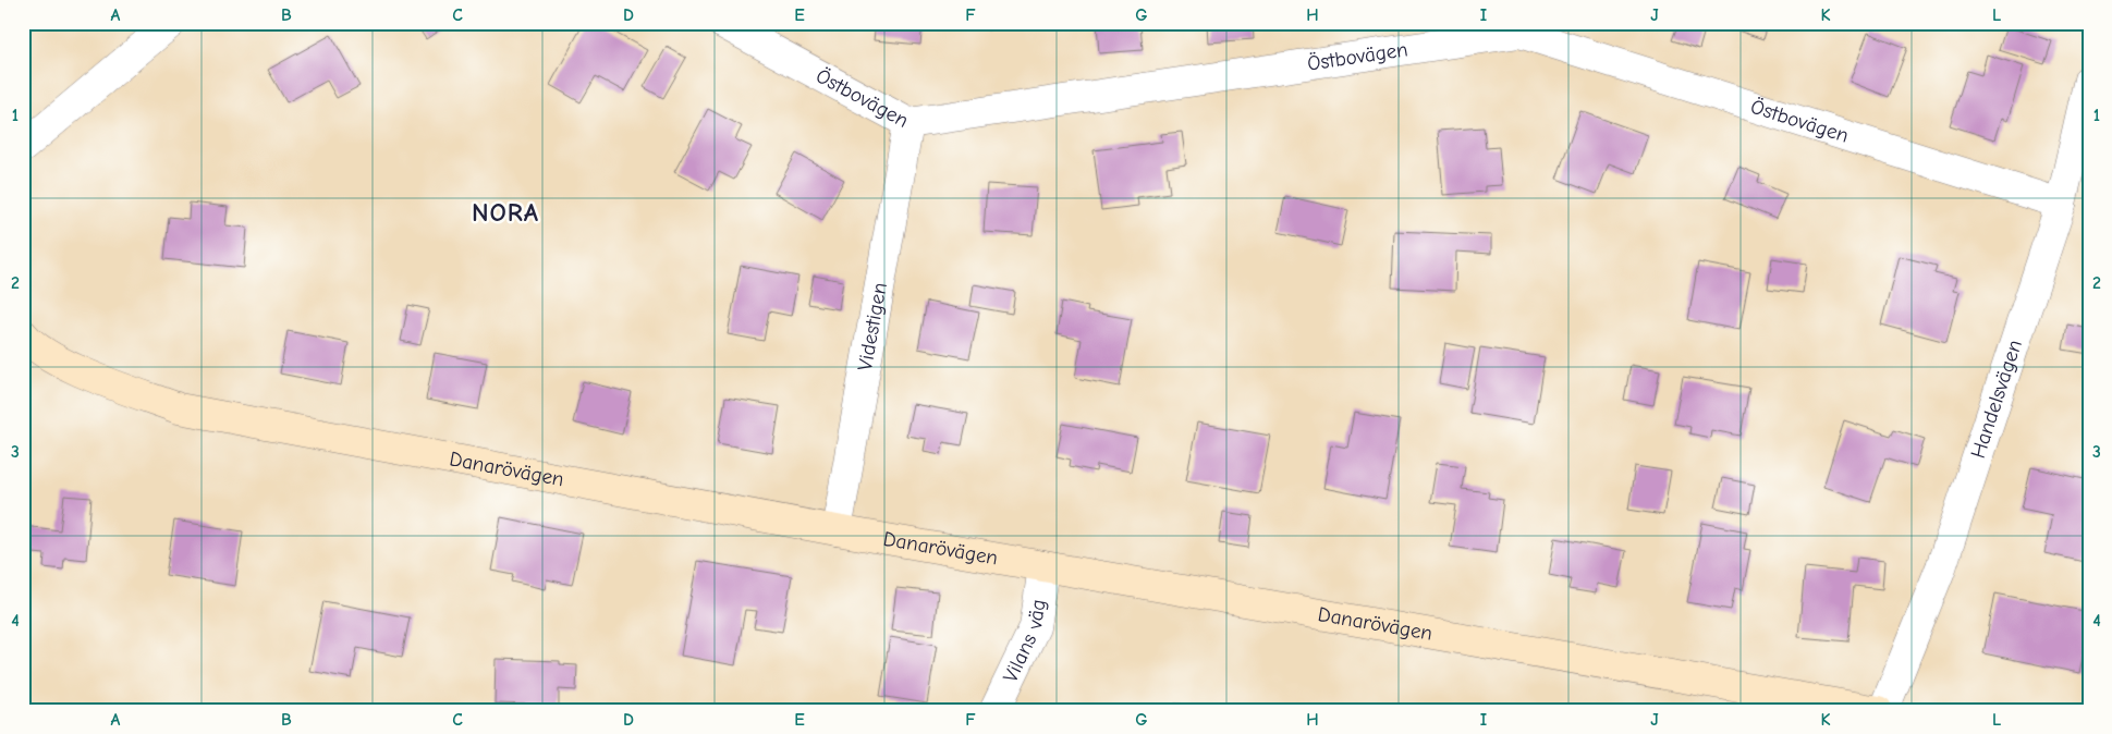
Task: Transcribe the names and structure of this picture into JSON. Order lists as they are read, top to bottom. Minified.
{"streets":{"street":["Östbovägen","Videstigen","Handelsvägen","Danarövägen","Vilans väg"]},"crossings":[["Östbovägen","Videstigen"],["Östbovägen","Handelsvägen"],["Videstigen","Danarövägen"],["Danarövägen","Vilans väg"]],"districts":["NORA"],"grid":{"columns":["A","B","C","D","E","F","G","H","I","J","K","L"],"rows":["1","2","3","4"]}}
